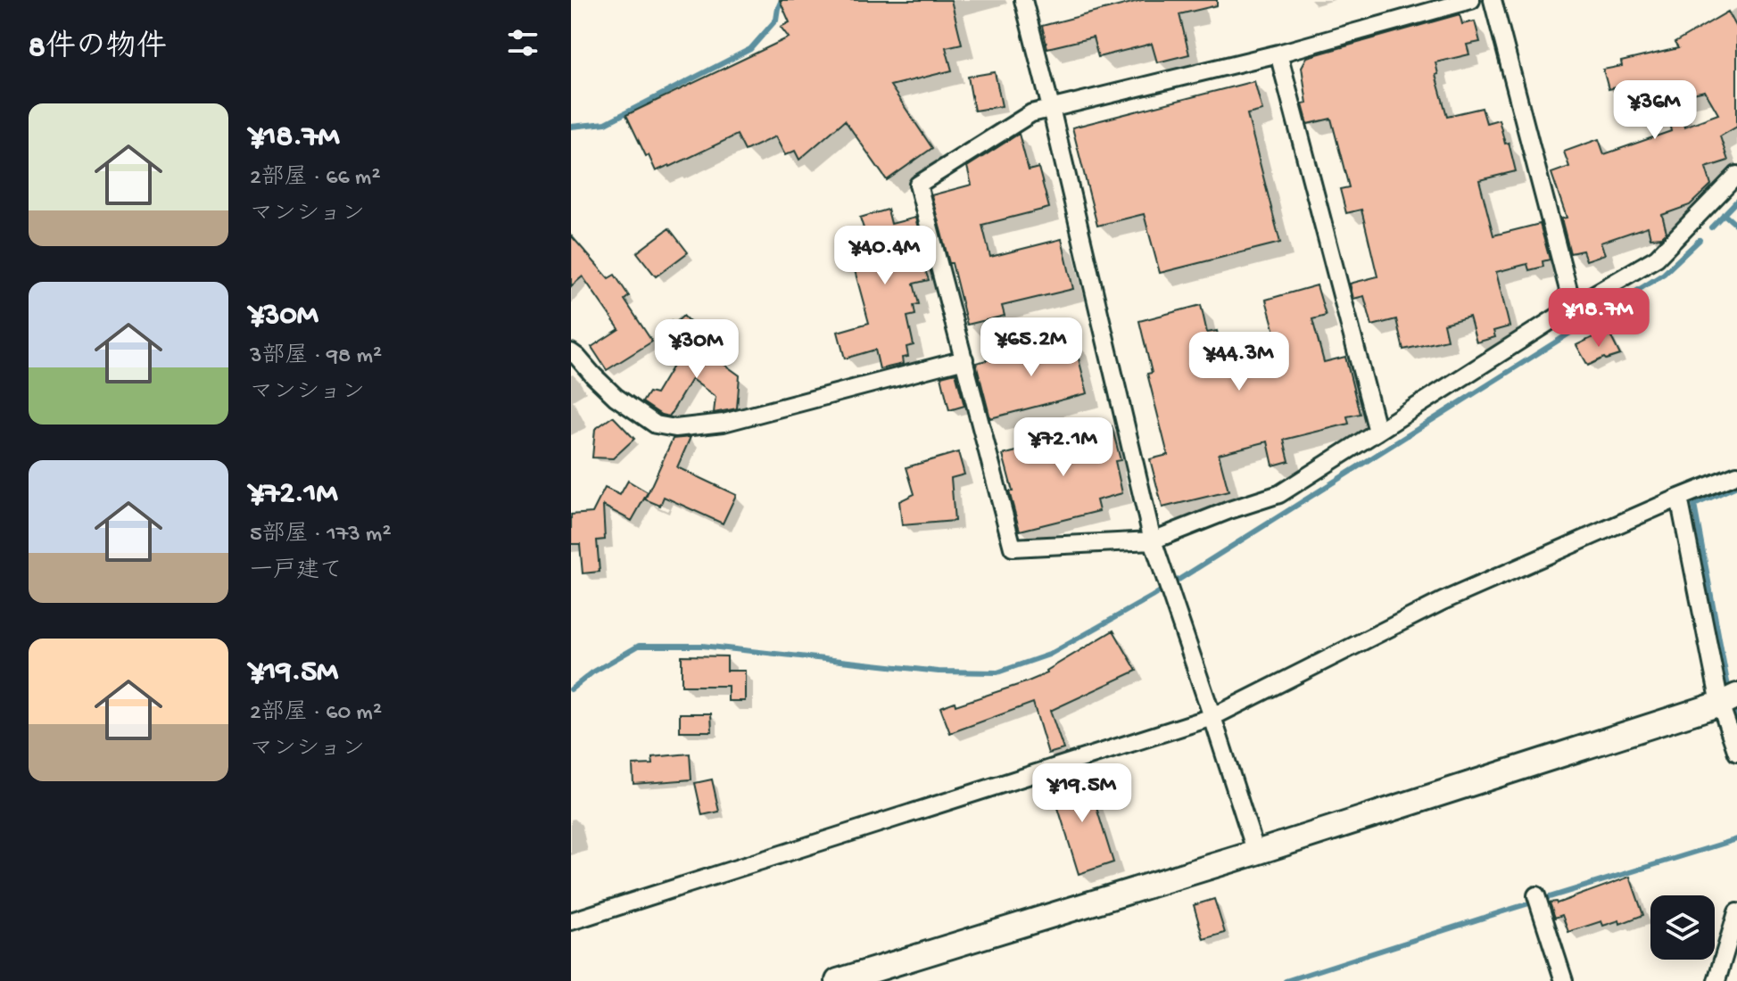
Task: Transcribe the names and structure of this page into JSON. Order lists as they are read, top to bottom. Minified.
{"page":{"heading":"8件の物件","price":["¥36M","¥40.4M","¥18.7M","¥65.2M","¥30M","¥44.3M","¥72.1M","¥19.5M"],"list":[{"name":"¥18.7M","note":"2部屋 · 66 m² · マンション"},{"name":"¥30M","note":"3部屋 · 98 m² · マンション"},{"name":"¥72.1M","note":"5部屋 · 173 m² · 一戸建て"},{"name":"¥19.5M","note":"2部屋 · 60 m² · マンション"}]}}
